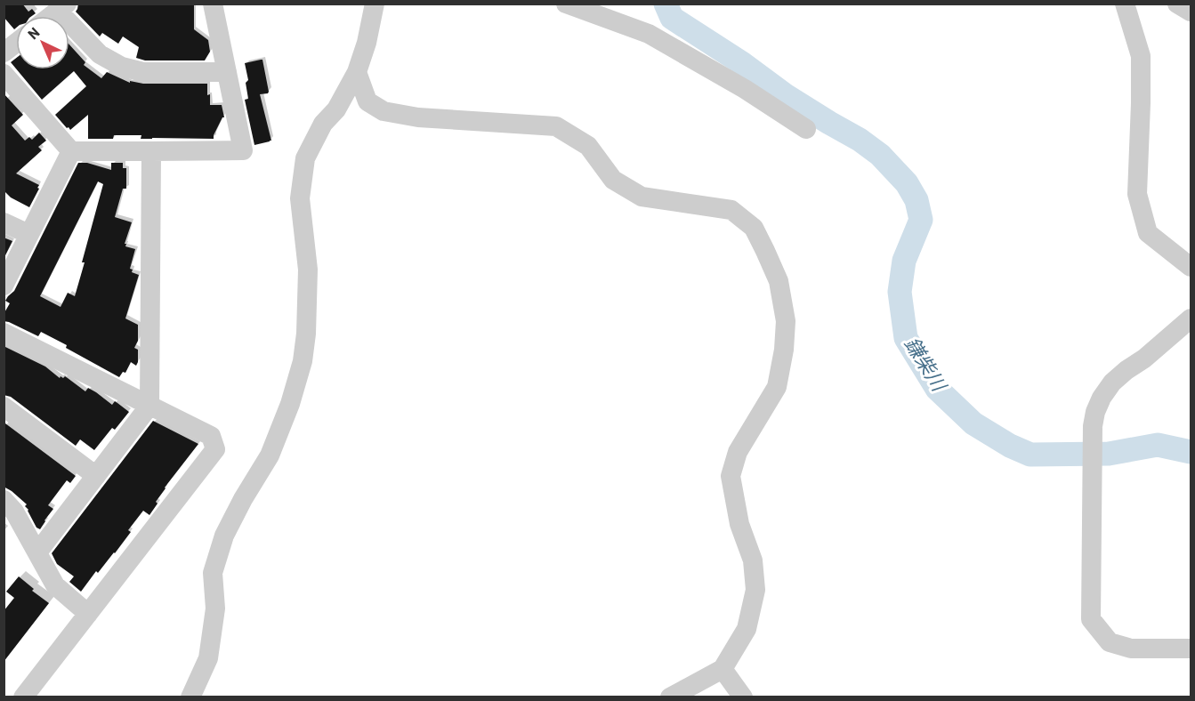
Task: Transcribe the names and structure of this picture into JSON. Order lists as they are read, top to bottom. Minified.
{"water":["鎌柴川"],"north":"top left"}
